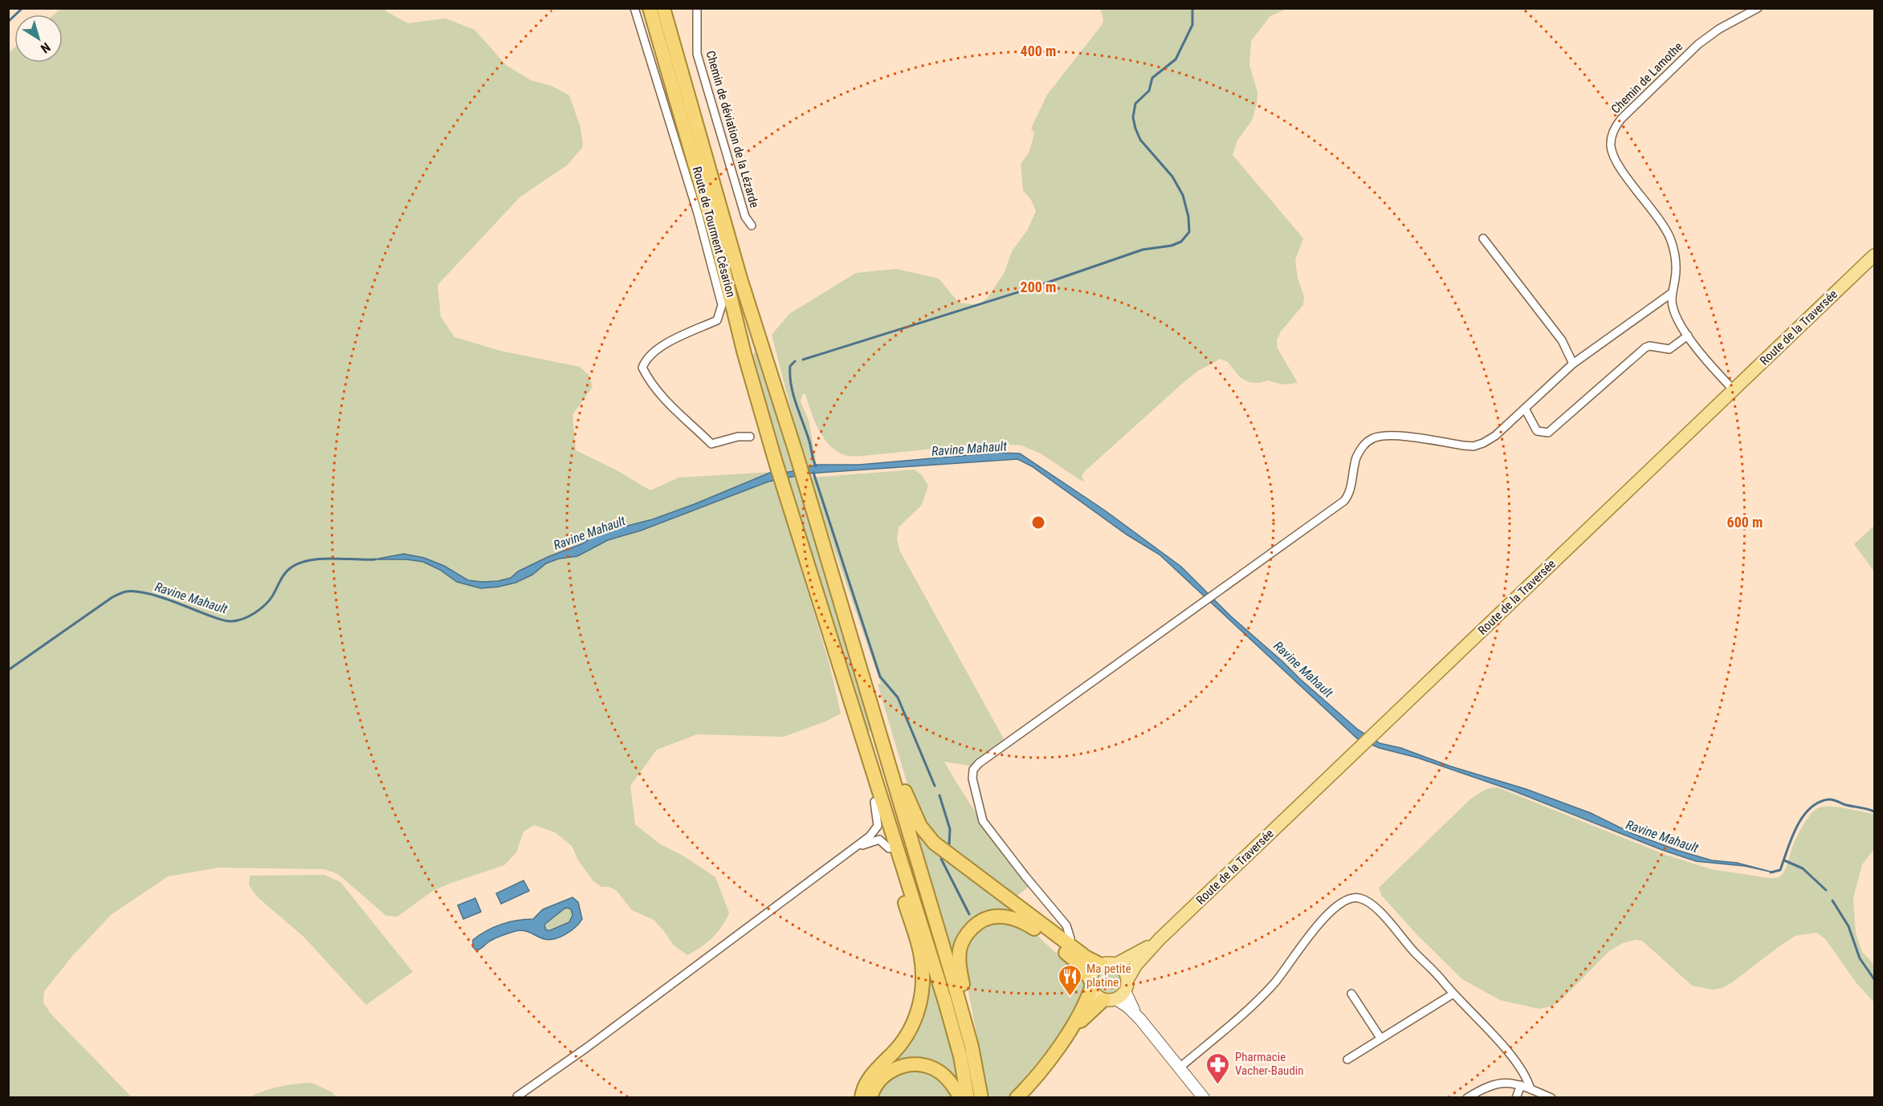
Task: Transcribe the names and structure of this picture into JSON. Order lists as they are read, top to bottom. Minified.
{"streets":{"main road":["Route de la Traversée"],"street":["Chemin de Lamothe","Chemin de déviation de la Lézarde","Route de Tourment Césarion"]},"crossings":[["Chemin de Lamothe","Route de la Traversée"]],"water":["Ravine Mahault"],"places":{"restaurant":["Ma petite platine"],"pharmacy":["Pharmacie Vacher-Baudin"]},"north":"bottom right","rings":["400 m","200 m","600 m"]}
